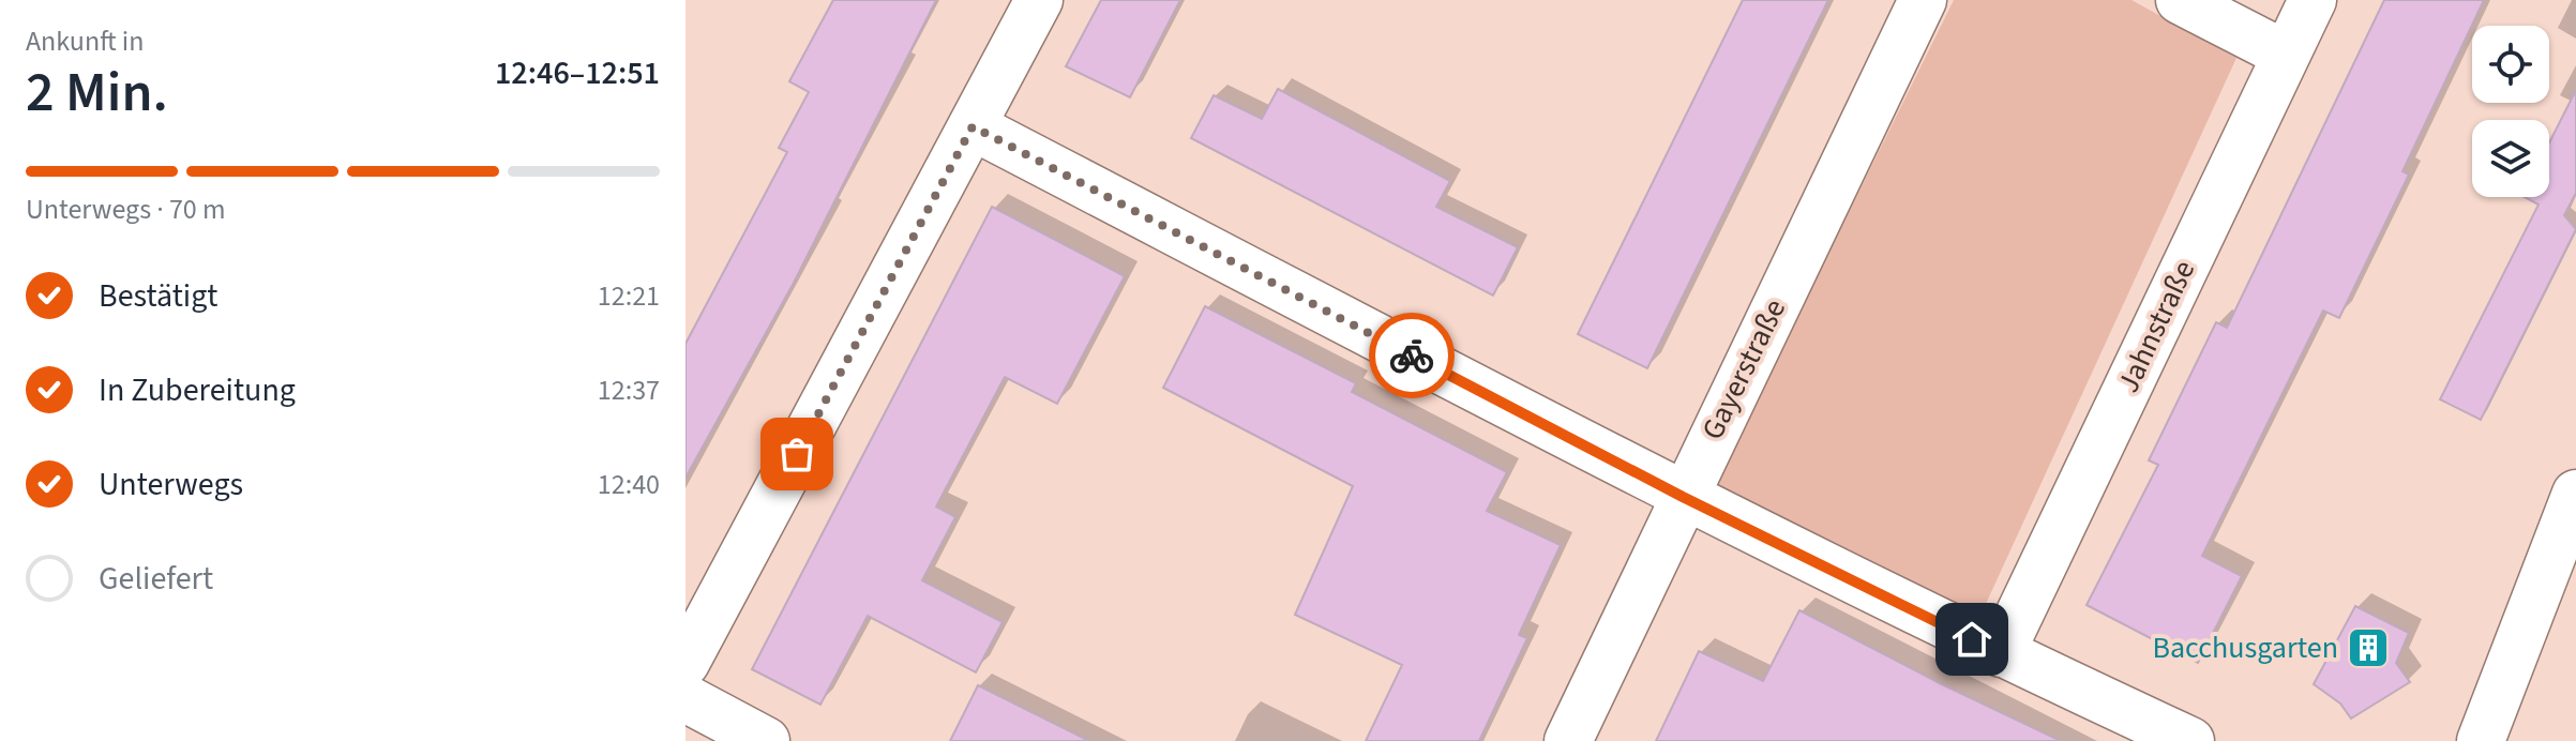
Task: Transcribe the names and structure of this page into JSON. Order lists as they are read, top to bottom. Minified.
{"streets":{"street":["Jahnstraße","Gayerstraße"]},"places":{"building":["Bacchusgarten"]},"page":{"heading":["2 Min.","Ankunft in","12:46–12:51"],"bar":"Unterwegs · 70 m","list":[["Bestätigt","12:21"],["In Zubereitung","12:37"],["Unterwegs","12:40"],"Geliefert"]}}
